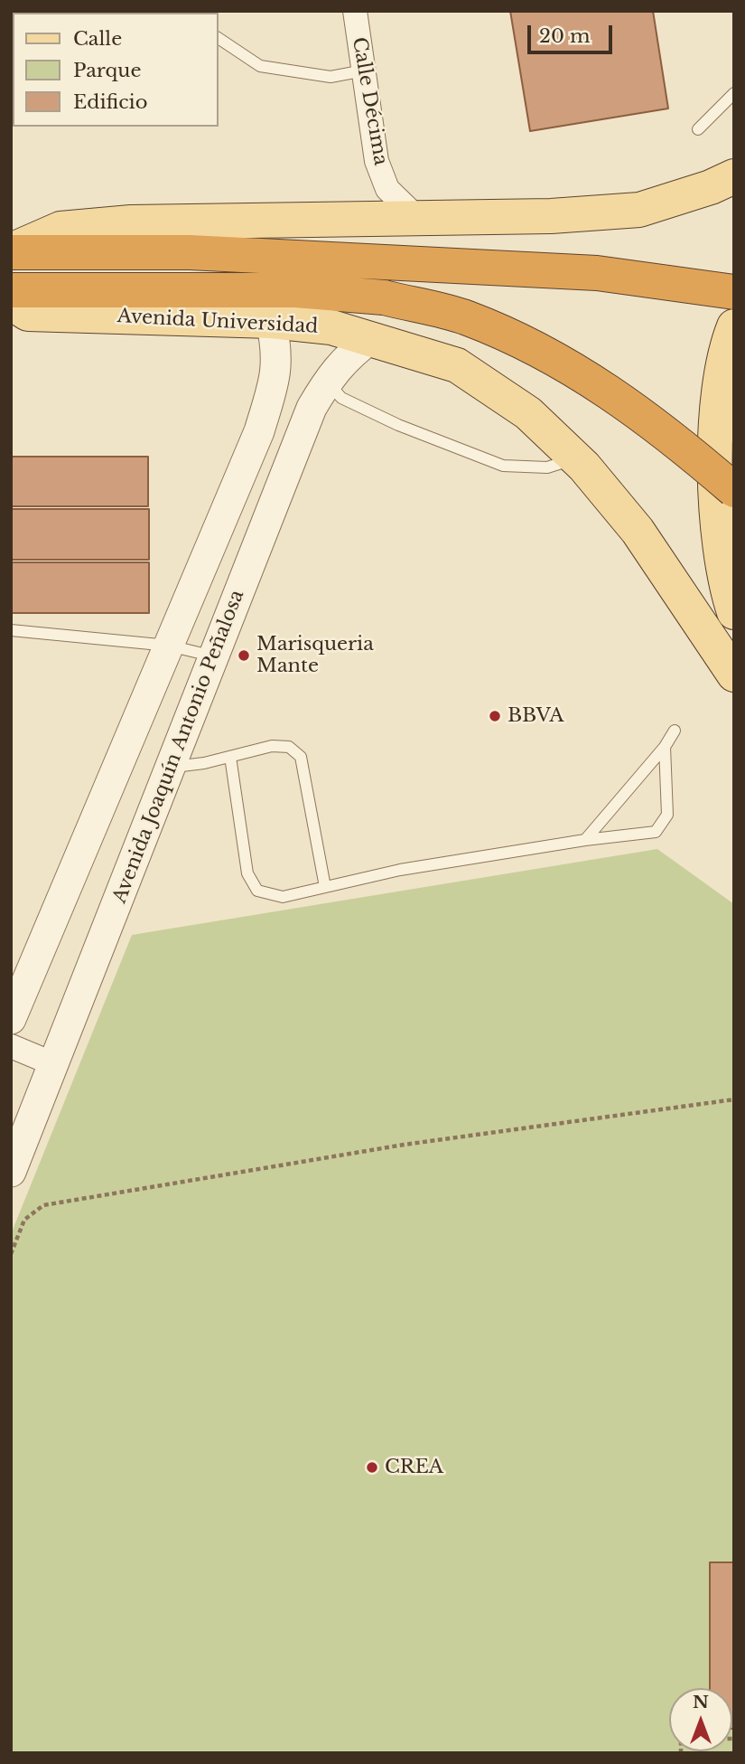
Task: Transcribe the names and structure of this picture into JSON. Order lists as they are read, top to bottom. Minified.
{"streets":{"main road":["Avenida Universidad"],"street":["Calle Décima","Avenida Joaquín Antonio Peñalosa"]},"crossings":[["Avenida Universidad","Avenida Joaquín Antonio Peñalosa"]],"places":["Marisqueria Mante","BBVA","CREA"],"legend":["Calle","Parque","Edificio"],"scale_bar":"20 m","north":"top"}
